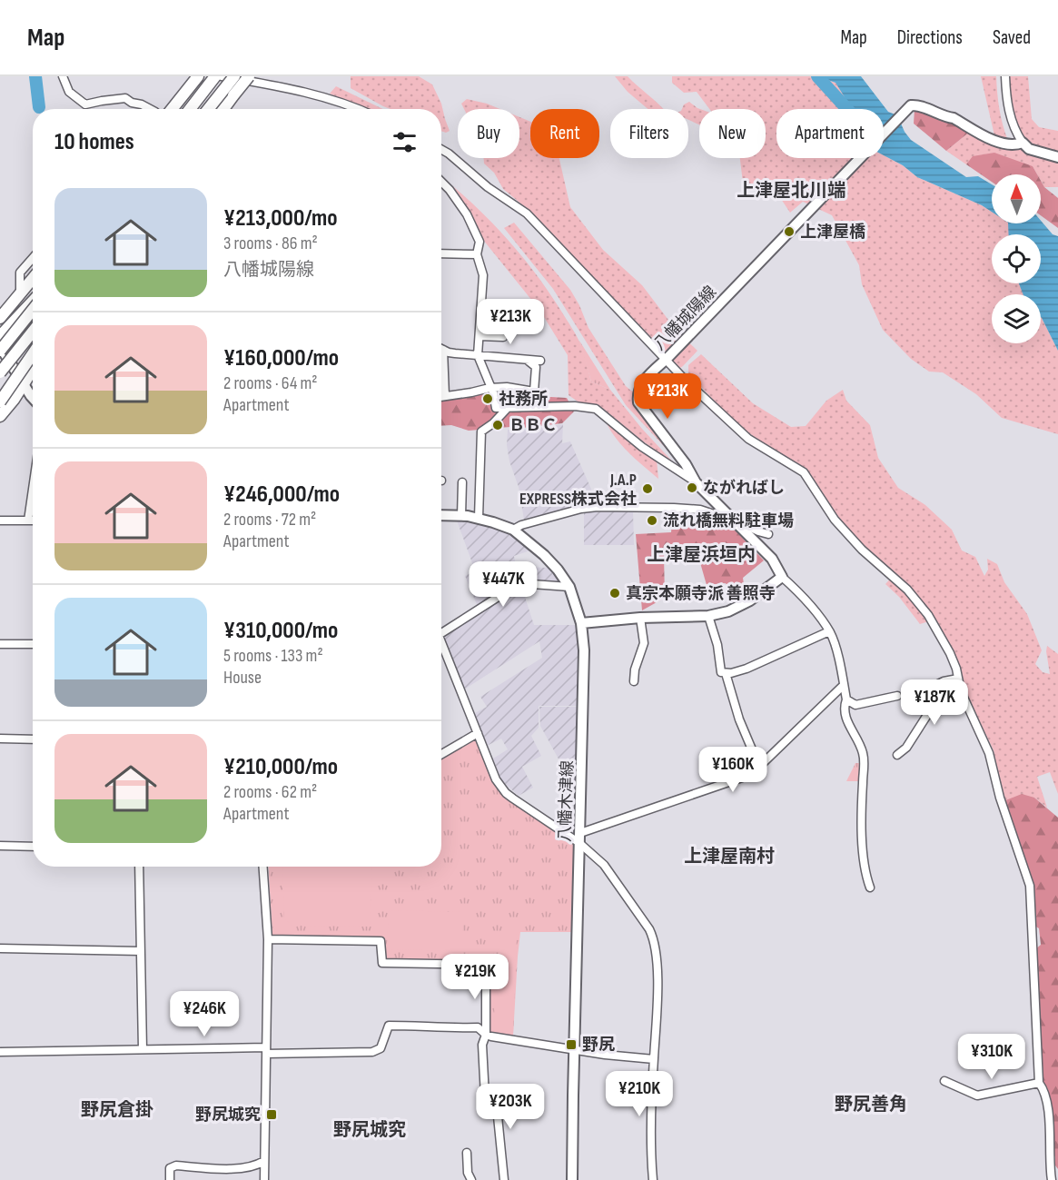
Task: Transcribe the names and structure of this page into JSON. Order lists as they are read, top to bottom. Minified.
{"streets":{"main road":["八幡城陽線","八幡木津線"]},"districts":["上津屋北川端","上津屋浜垣内","上津屋南村","野尻善角","野尻倉掛","野尻城究"],"places":{"other":["上津屋橋","社務所","ＢＢＣ","ながればし","J.A.P EXPRESS株式会社","流れ橋無料駐車場","真宗本願寺派 善照寺"],"transit":["野尻","野尻城究"]},"north":"top","page":{"header":"Map","nav":["Map","Directions","Saved"],"chip":["Buy","Rent","Filters","New","Apartment"],"heading":"10 homes","list":[{"name":"¥213,000/mo","note":"3 rooms · 86 m² · 八幡城陽線"},{"name":"¥160,000/mo","note":"2 rooms · 64 m² · Apartment"},{"name":"¥246,000/mo","note":"2 rooms · 72 m² · Apartment"},{"name":"¥310,000/mo","note":"5 rooms · 133 m² · House"},{"name":"¥210,000/mo","note":"2 rooms · 62 m² · Apartment"}],"price":["¥213K","¥213K","¥447K","¥187K","¥160K","¥219K","¥246K","¥310K","¥210K","¥203K"]}}
